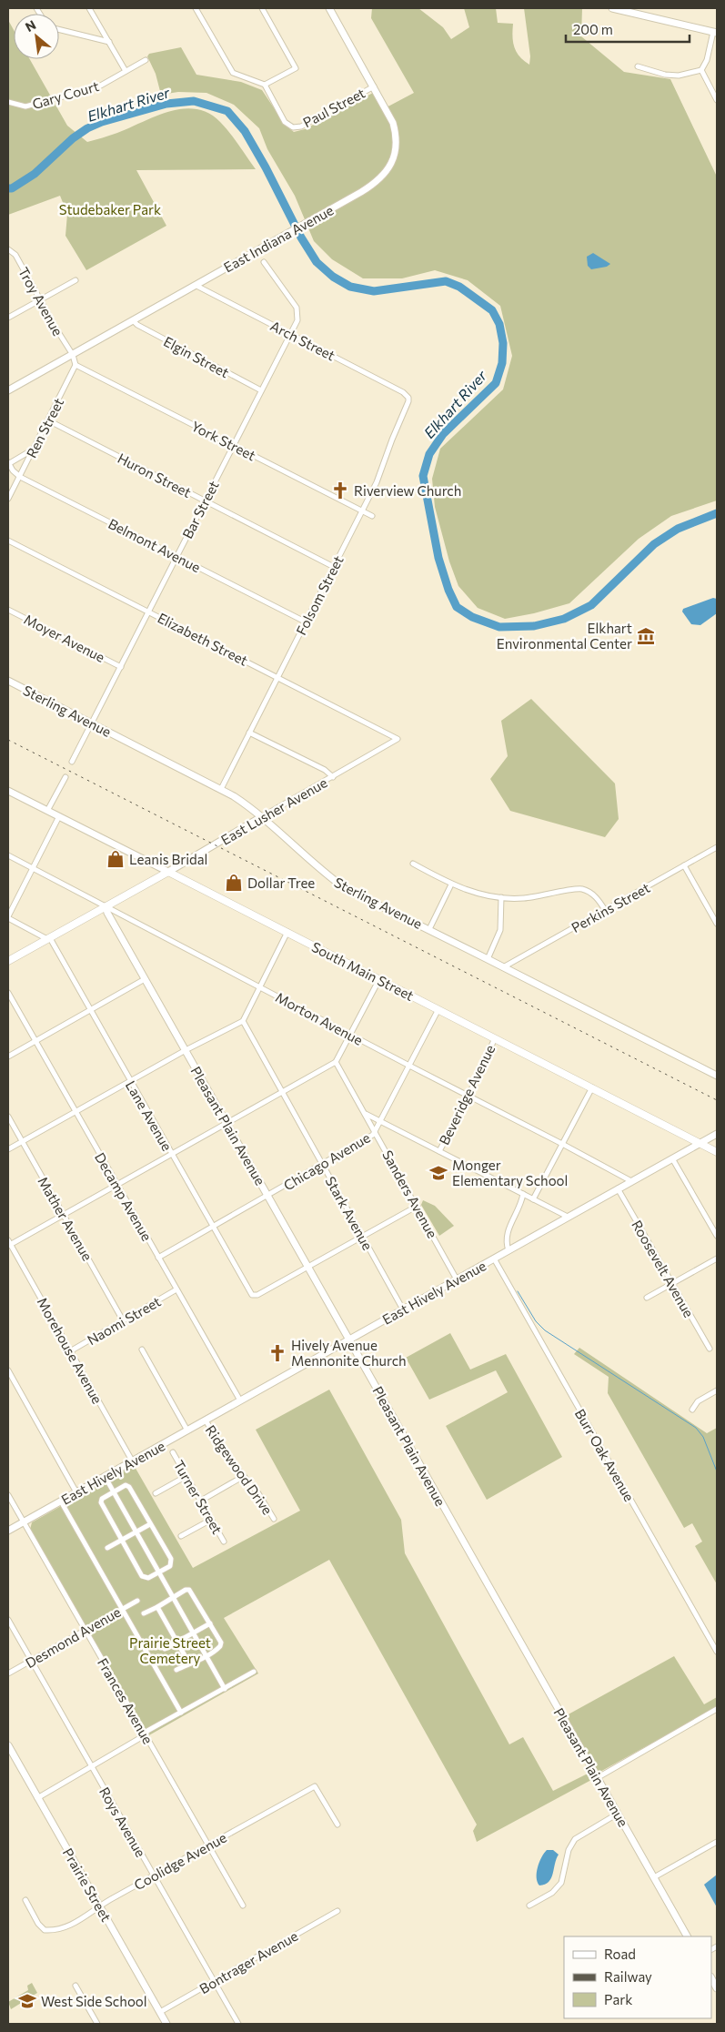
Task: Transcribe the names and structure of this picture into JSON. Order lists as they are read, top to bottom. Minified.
{"streets":{"main road":["East Lusher Avenue","South Main Street"],"street":["Gary Court","Paul Street","East Indiana Avenue","Troy Avenue","Arch Street","Elgin Street","Ren Street","York Street","Huron Street","Bar Street","Belmont Avenue","Folsom Street","Moyer Avenue","Elizabeth Street","Sterling Avenue","Perkins Street","Morton Avenue","Beveridge Avenue","Lane Avenue","Pleasant Plain Avenue","Chicago Avenue","Sanders Avenue","Decamp Avenue","Stark Avenue","Mather Avenue","Roosevelt Avenue","East Hively Avenue","Naomi Street","Morehouse Avenue","Burr Oak Avenue","Ridgewood Drive","Turner Street","Desmond Avenue","Frances Avenue","Roys Avenue","Coolidge Avenue","Prairie Street","Bontrager Avenue"]},"crossings":[["Paul Street","East Indiana Avenue"],["East Indiana Avenue","Troy Avenue"],["East Indiana Avenue","Arch Street"],["East Indiana Avenue","Elgin Street"],["Arch Street","Bar Street"],["Arch Street","Folsom Street"],["Elgin Street","Bar Street"],["Ren Street","York Street"],["Ren Street","Huron Street"],["Ren Street","Belmont Avenue"],["York Street","Bar Street"],["York Street","Folsom Street"],["Huron Street","Bar Street"],["Huron Street","Folsom Street"],["Bar Street","Belmont Avenue"],["Bar Street","Moyer Avenue"],["Bar Street","Elizabeth Street"],["Bar Street","Sterling Avenue"],["Belmont Avenue","Folsom Street"],["Folsom Street","Elizabeth Street"],["Folsom Street","Sterling Avenue"],["Elizabeth Street","East Lusher Avenue"],["Sterling Avenue","East Lusher Avenue"],["Sterling Avenue","Perkins Street"],["East Lusher Avenue","South Main Street"],["East Lusher Avenue","Morton Avenue"],["East Lusher Avenue","Lane Avenue"],["East Lusher Avenue","Pleasant Plain Avenue"],["South Main Street","Beveridge Avenue"],["South Main Street","Chicago Avenue"],["South Main Street","East Hively Avenue"],["Morton Avenue","Beveridge Avenue"],["Morton Avenue","Pleasant Plain Avenue"],["Morton Avenue","Chicago Avenue"],["Morton Avenue","East Hively Avenue"],["Lane Avenue","Pleasant Plain Avenue"],["Lane Avenue","Chicago Avenue"],["Pleasant Plain Avenue","Chicago Avenue"],["Pleasant Plain Avenue","East Hively Avenue"],["Chicago Avenue","Sanders Avenue"],["Chicago Avenue","Decamp Avenue"],["Chicago Avenue","Stark Avenue"],["Sanders Avenue","East Hively Avenue"],["Decamp Avenue","East Hively Avenue"],["Decamp Avenue","Naomi Street"],["Stark Avenue","East Hively Avenue"],["Mather Avenue","Naomi Street"],["Roosevelt Avenue","East Hively Avenue"],["East Hively Avenue","Morehouse Avenue"],["East Hively Avenue","Burr Oak Avenue"],["East Hively Avenue","Ridgewood Drive"],["East Hively Avenue","Frances Avenue"],["Naomi Street","Morehouse Avenue"],["Desmond Avenue","Frances Avenue"],["Desmond Avenue","Roys Avenue"],["Frances Avenue","Coolidge Avenue"],["Roys Avenue","Coolidge Avenue"],["Roys Avenue","Bontrager Avenue"],["Coolidge Avenue","Prairie Street"],["Prairie Street","Bontrager Avenue"]],"water":["Elkhart River"],"parks":["Studebaker Park","Prairie Street Cemetery"],"places":{"church":["Riverview Church","Hively Avenue Mennonite Church"],"museum":["Elkhart Environmental Center"],"shop":["Leanis Bridal","Dollar Tree"],"school or university":["Monger Elementary School","West Side School"]},"legend":["Road","Railway","Park"],"scale_bar":"200 m","north":"top left"}
